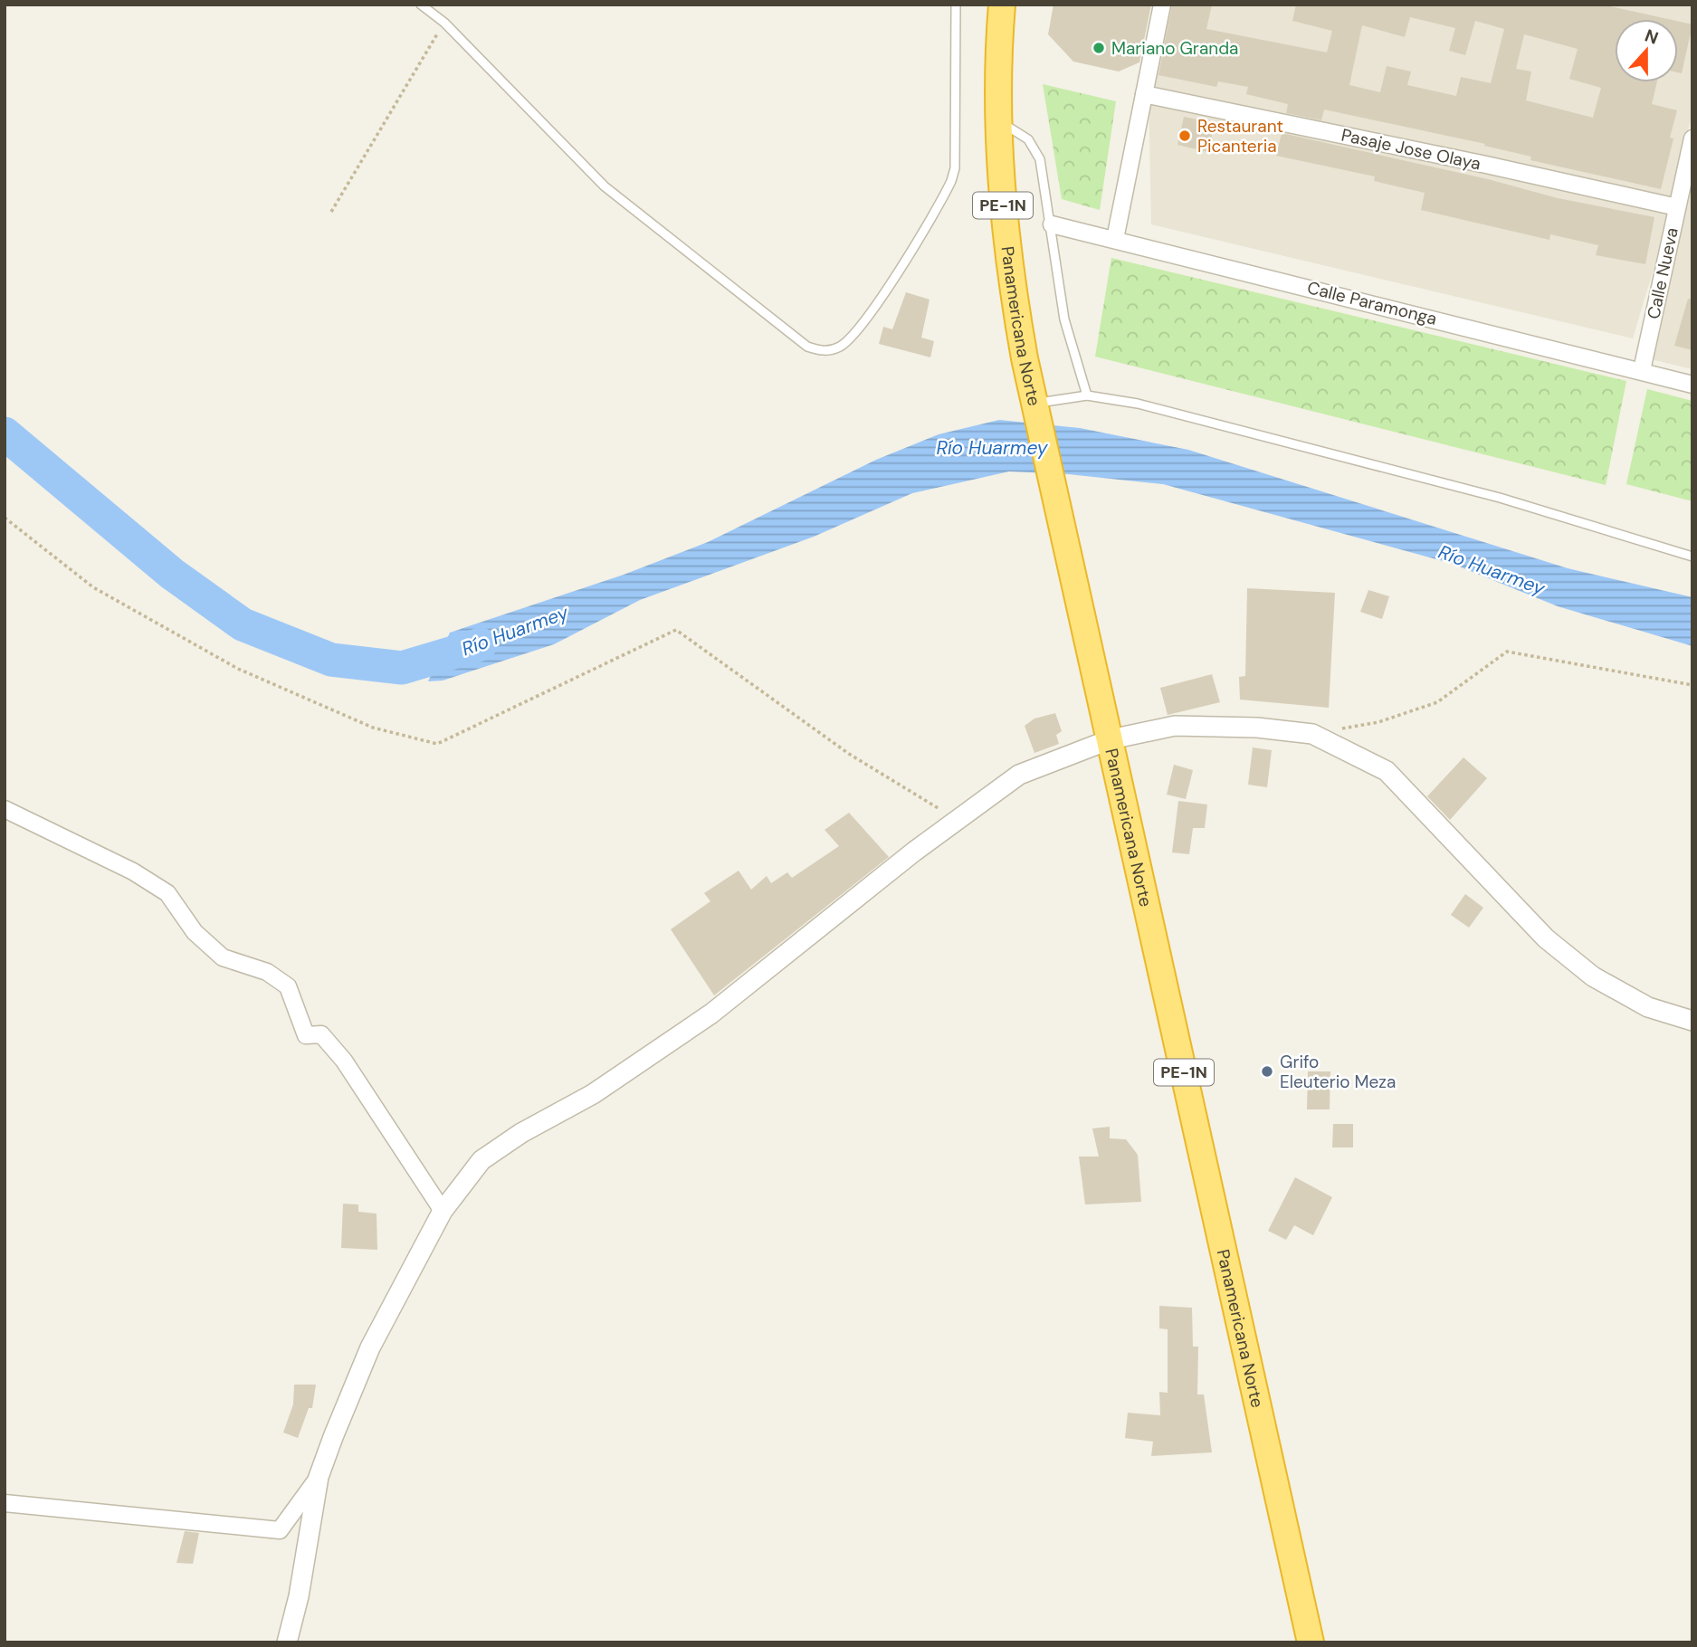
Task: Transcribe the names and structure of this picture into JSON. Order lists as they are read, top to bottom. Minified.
{"streets":{"highway":["PE-1N","Panamericana Norte"],"street":["Pasaje Jose Olaya","Calle Nueva","Calle Paramonga"]},"crossings":[["Pasaje Jose Olaya","Calle Nueva"],["Calle Nueva","Calle Paramonga"]],"water":["Río Huarmey"],"places":["Mariano Granda","Restaurant Picanteria","Grifo Eleuterio Meza"],"north":"top"}
